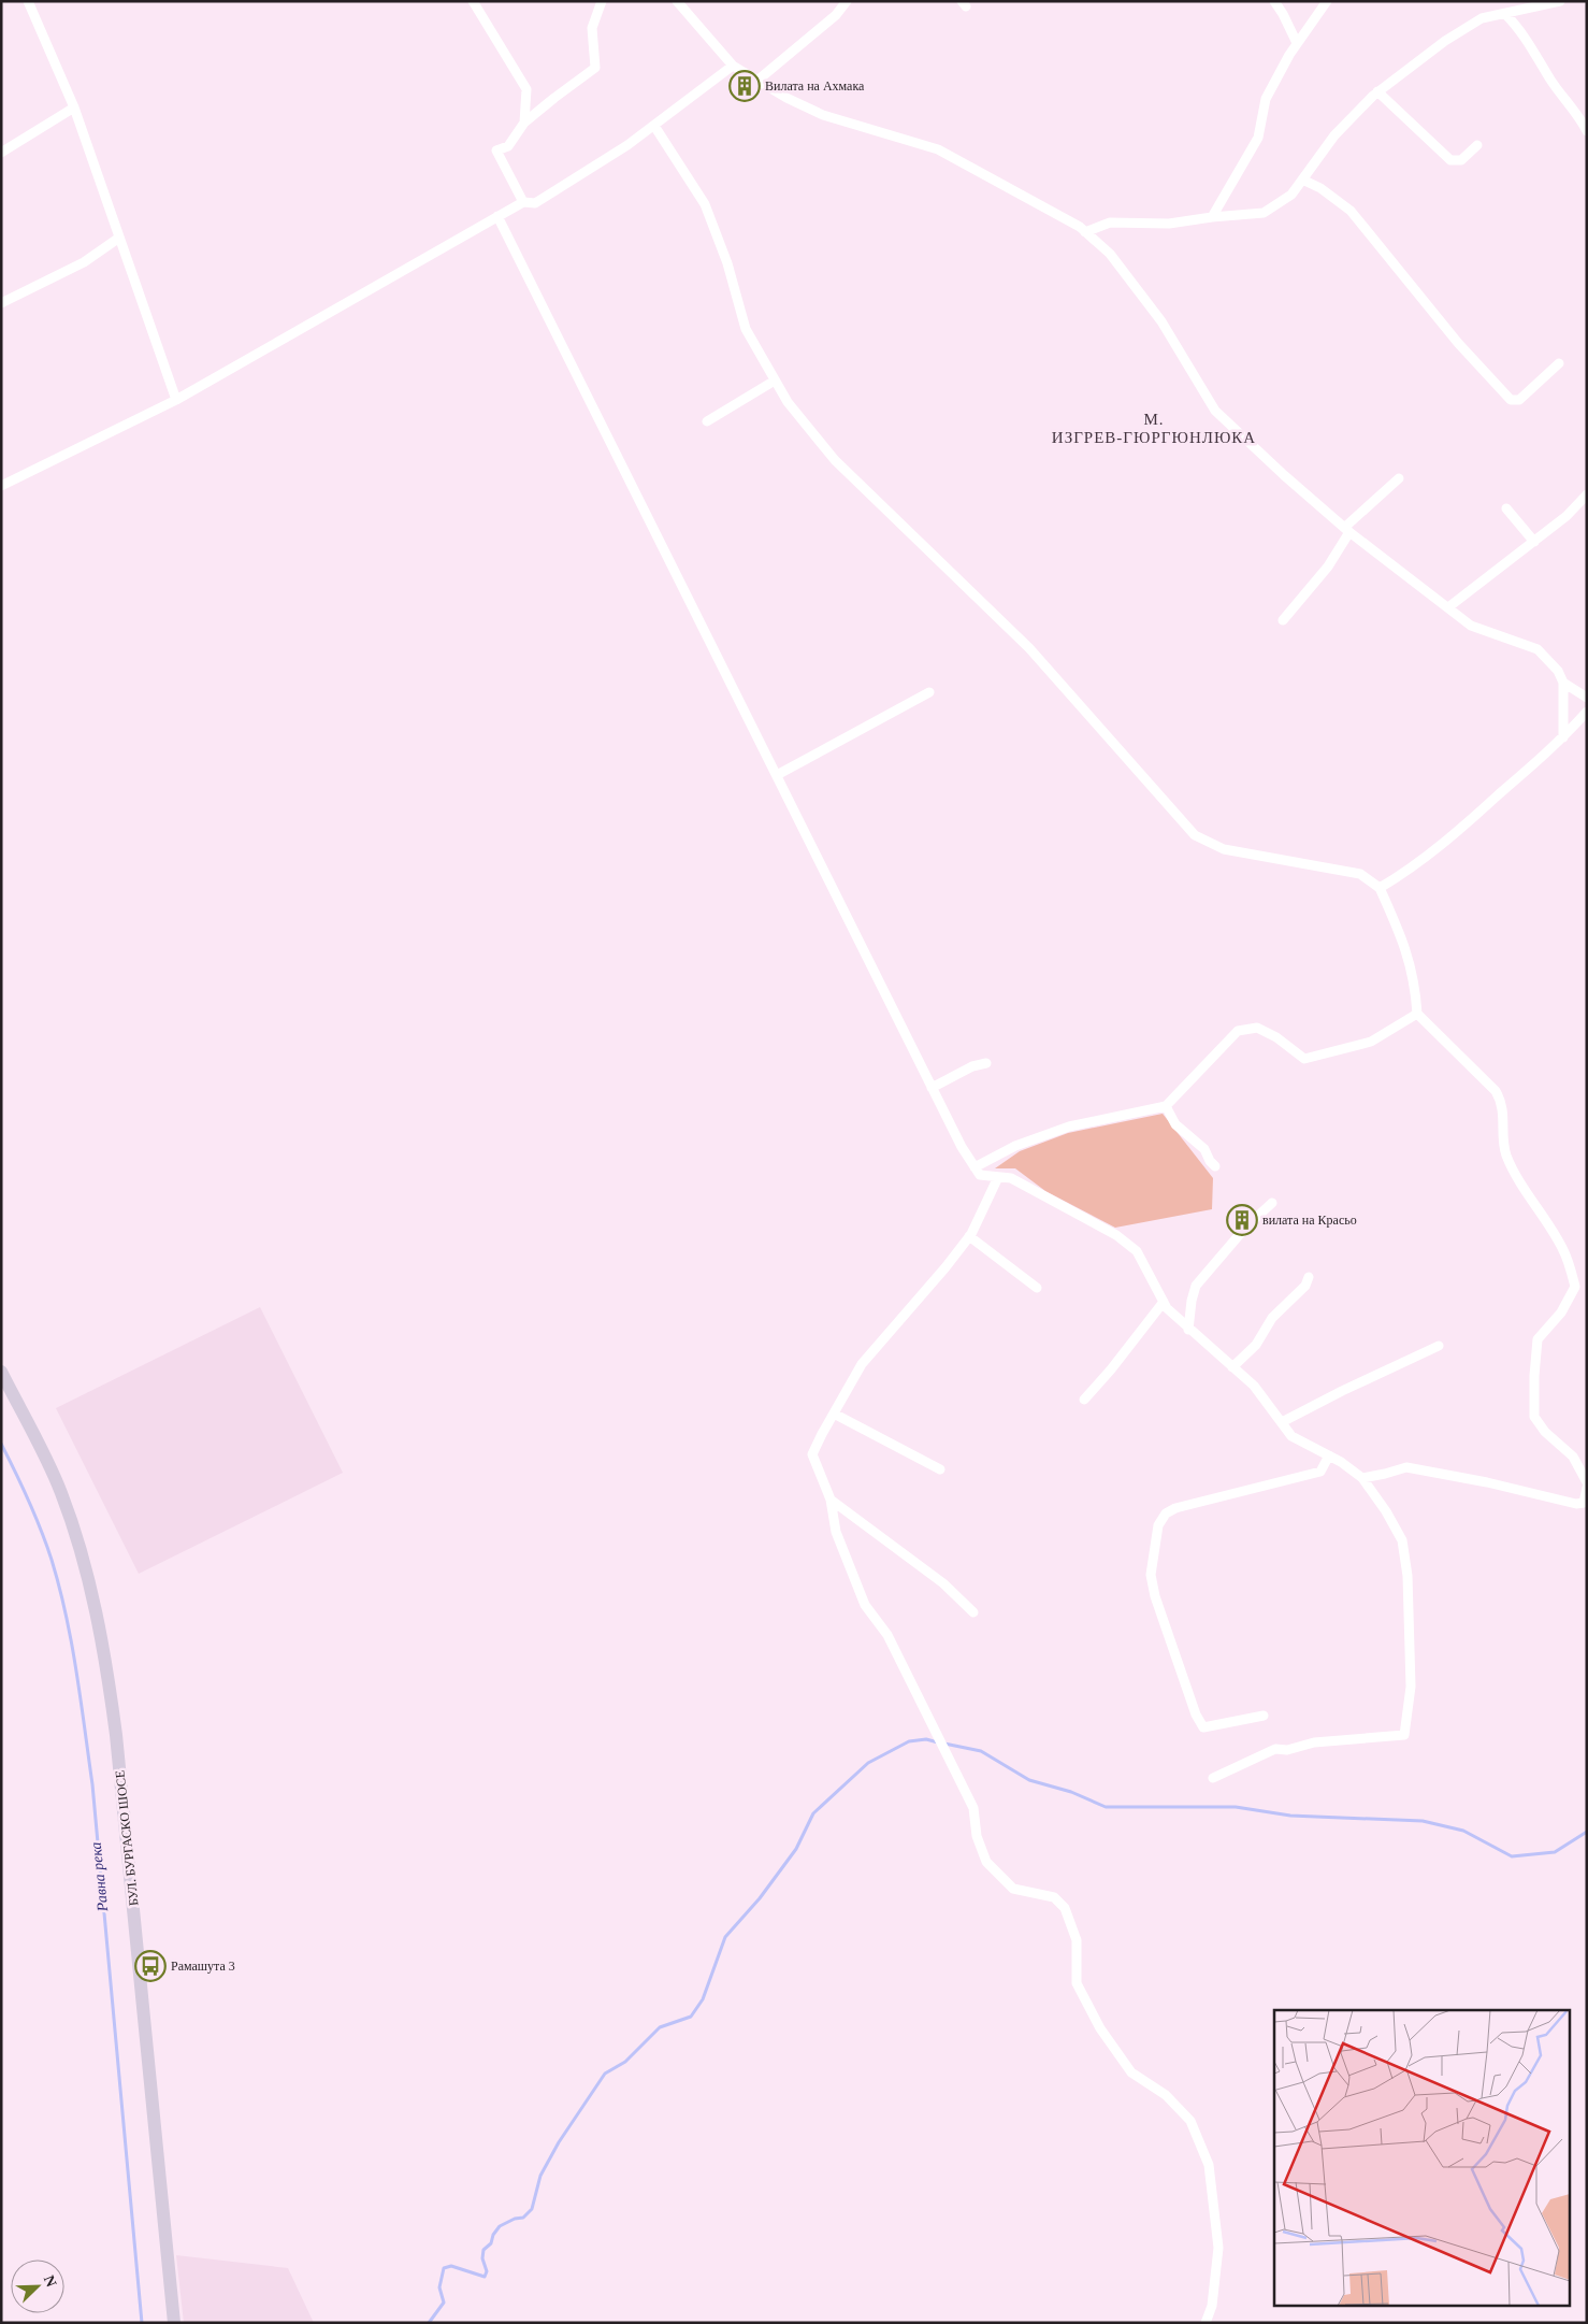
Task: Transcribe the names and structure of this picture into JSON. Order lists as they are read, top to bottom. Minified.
{"streets":{"main road":["БУЛ. БУРГАСКО ШОСЕ"]},"districts":["М. ИЗГРЕВ-ГЮРГЮНЛЮКА"],"water":["Равна река"],"places":{"building":["Вилата на Ахмака","вилата на Красьо"],"bus stop":["Рамашута 3"]},"north":"top right"}
